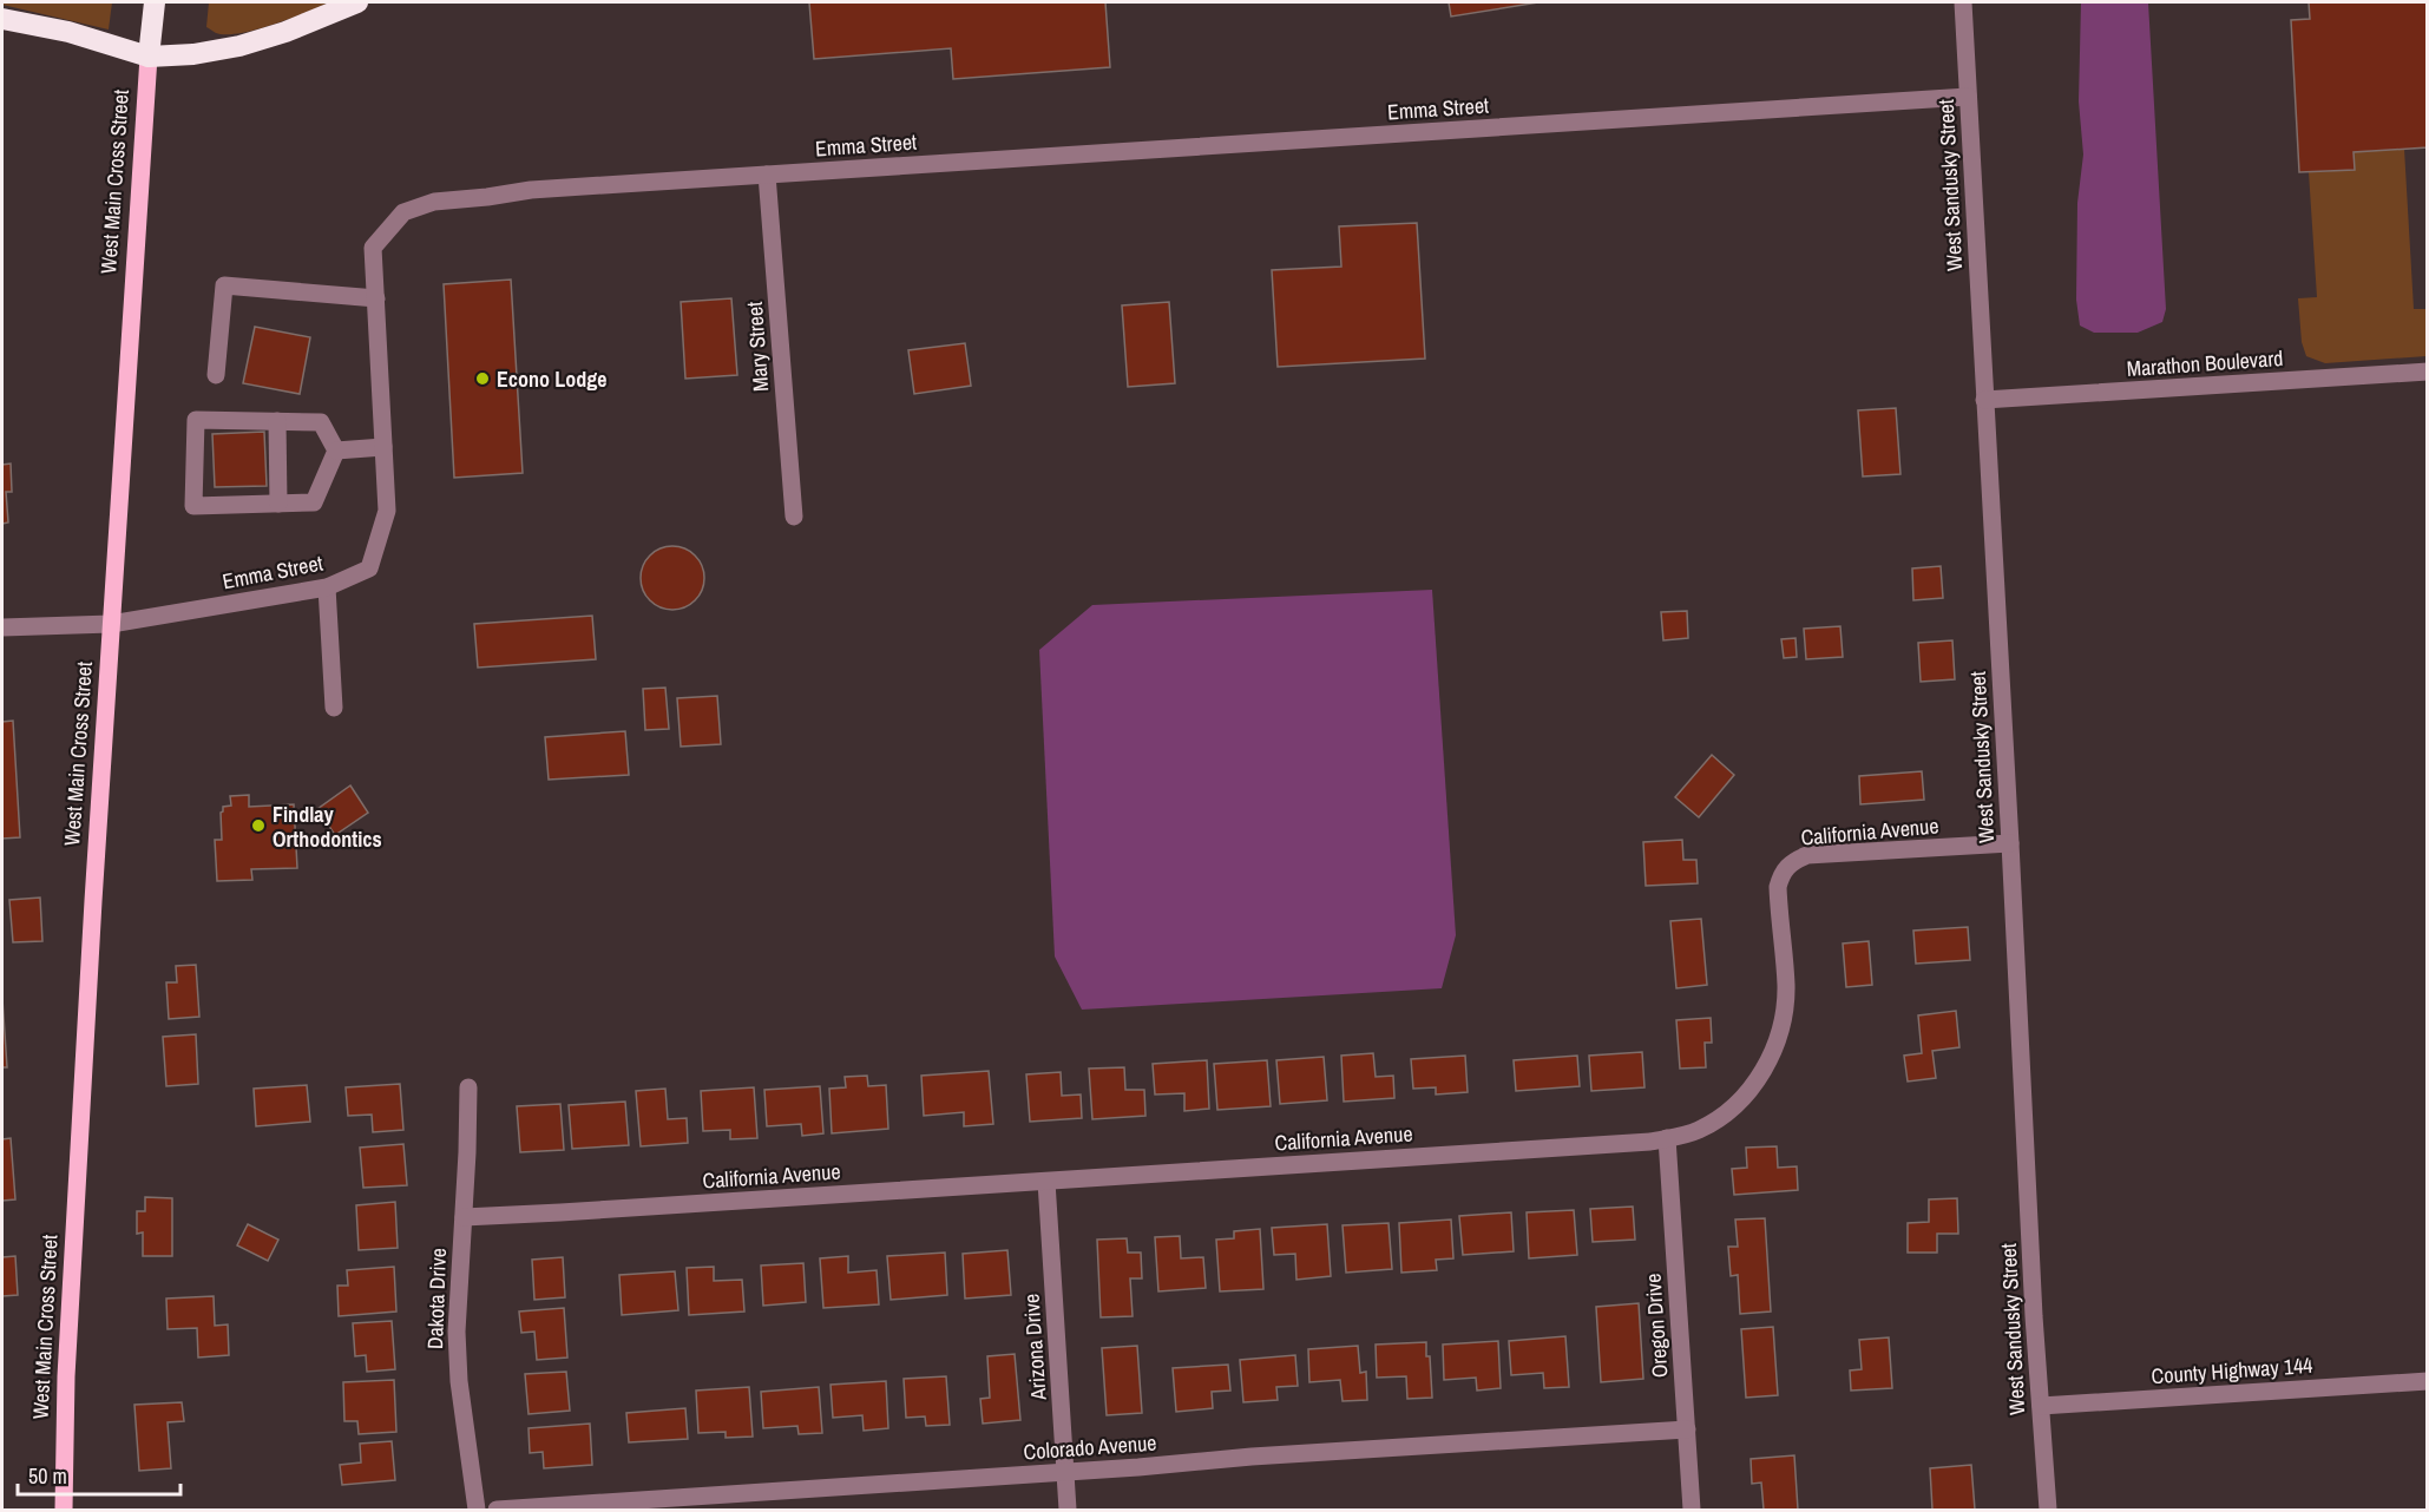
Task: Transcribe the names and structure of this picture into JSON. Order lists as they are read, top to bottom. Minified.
{"streets":{"highway":["West Main Cross Street"],"street":["Emma Street","West Sandusky Street","Mary Street","Marathon Boulevard","California Avenue","Dakota Drive","Oregon Drive","Arizona Drive","County Highway 144","Colorado Avenue"]},"crossings":[["Emma Street","West Main Cross Street"],["Emma Street","West Sandusky Street"],["Emma Street","Mary Street"],["West Sandusky Street","Marathon Boulevard"],["West Sandusky Street","California Avenue"],["West Sandusky Street","County Highway 144"],["California Avenue","Dakota Drive"],["California Avenue","Oregon Drive"],["California Avenue","Arizona Drive"],["Oregon Drive","Colorado Avenue"],["Arizona Drive","Colorado Avenue"]],"places":["Econo Lodge","Findlay Orthodontics"],"scale_bar":"50 m"}
